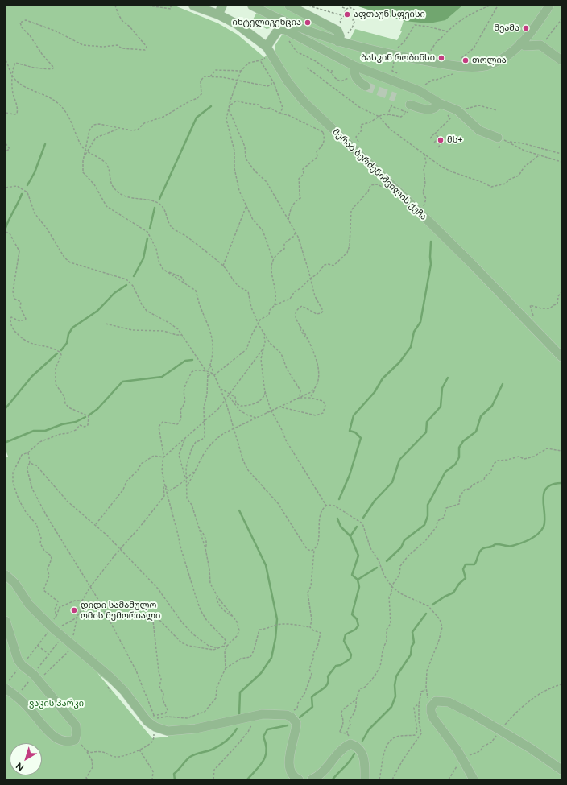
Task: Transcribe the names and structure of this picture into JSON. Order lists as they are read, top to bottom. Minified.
{"streets":{"street":["მერაბ ბერძენიშვილის ქუჩა"]},"parks":["ვაკის პარკი"],"places":["აფთაუნ სფეისი","ინტელიგენცია","მეამა","ბასკინ რობინსი","თოლია","მს+","დიდი სამამულო ომის მემორიალი"],"north":"bottom left"}
